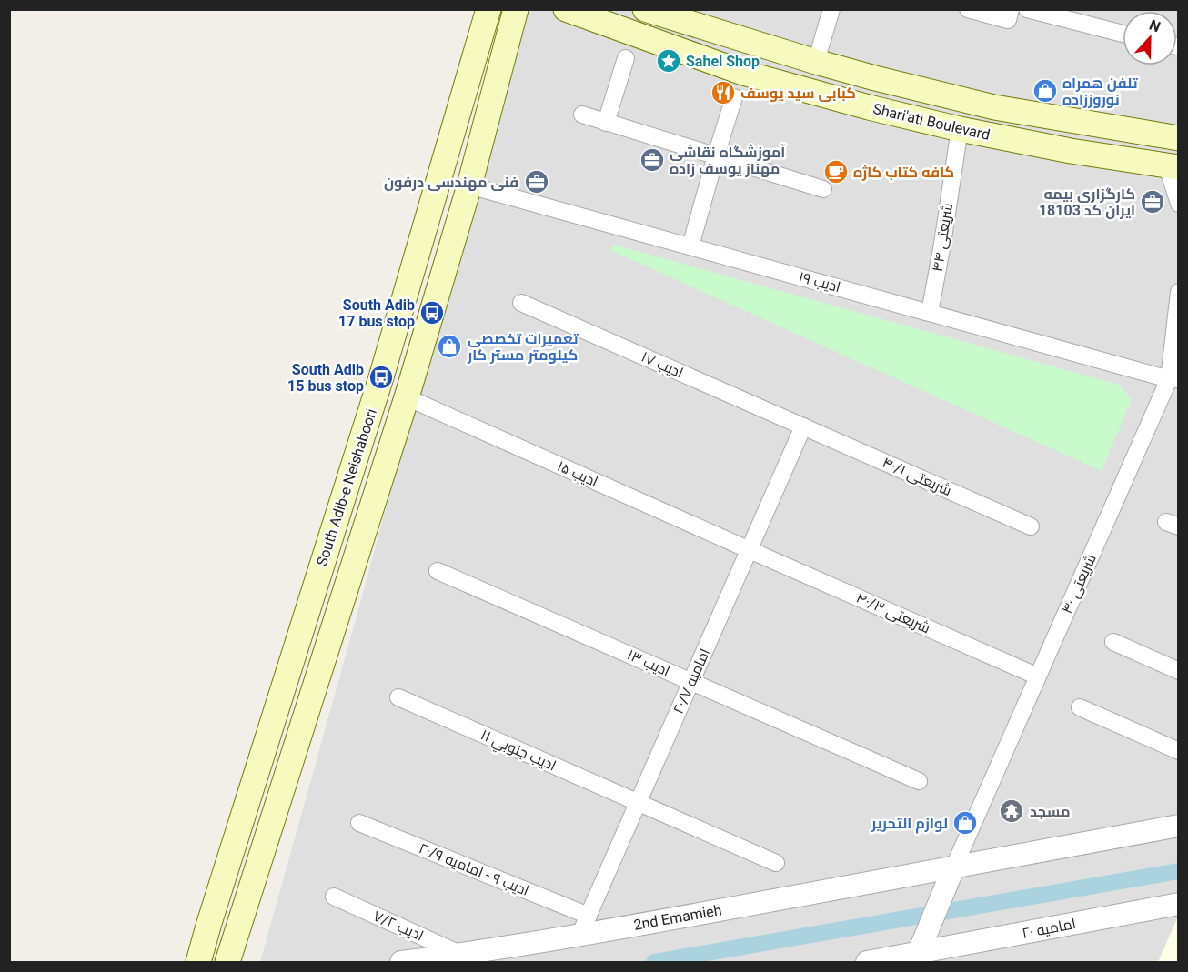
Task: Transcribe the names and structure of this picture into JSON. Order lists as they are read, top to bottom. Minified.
{"streets":{"main road":["Shari'ati Boulevard","South Adib-e Neishaboori"],"street":["شریعتی ۴۴","ادیب ۱۹","ادیب ۱۷","ادیب ۱۵","شریعتی ۴۰/۱","شریعتی ۴۰","شریعتی ۴۰/۳","ادیب ۱۳","امامیه ۲۰/۷","ادیب جنوبي ١١","ادیب ۹ - امامیه ۲۰/۹","2nd Emamieh","ادیب ۷/۲","امامیه ۲۰"]},"crossings":[["Shari'ati Boulevard","شریعتی ۴۴"],["شریعتی ۴۴","ادیب ۱۹"],["ادیب ۱۹","South Adib-e Neishaboori"],["ادیب ۱۹","شریعتی ۴۰"],["ادیب ۱۷","شریعتی ۴۰/۱"],["ادیب ۱۷","امامیه ۲۰/۷"],["ادیب ۱۵","South Adib-e Neishaboori"],["ادیب ۱۵","شریعتی ۴۰/۳"],["ادیب ۱۵","امامیه ۲۰/۷"],["شریعتی ۴۰/۱","امامیه ۲۰/۷"],["شریعتی ۴۰","شریعتی ۴۰/۳"],["شریعتی ۴۰","2nd Emamieh"],["شریعتی ۴۰/۳","امامیه ۲۰/۷"],["ادیب ۱۳","امامیه ۲۰/۷"],["امامیه ۲۰/۷","ادیب جنوبي ١١"],["امامیه ۲۰/۷","ادیب ۹ - امامیه ۲۰/۹"],["امامیه ۲۰/۷","2nd Emamieh"],["ادیب ۹ - امامیه ۲۰/۹","2nd Emamieh"],["2nd Emamieh","ادیب ۷/۲"]],"places":{"place":["Sahel Shop"],"shop":["تلفن همراه نوروززاده","تعمیرات تخصصی کیلومتر مستر کار","لوازم التحریر"],"restaurant":["کبابی سید یوسف"],"office":["آموزشگاه نقاشی مهناز یوسف زاده","فنی مهندسی درفون","کارگزاری بیمه ایران کد 18103"],"cafe":["کافه کتاب کاژه"],"bus stop":["South Adib 17 bus stop","South Adib 15 bus stop"],"temple":["مسجد"]},"north":"top"}
